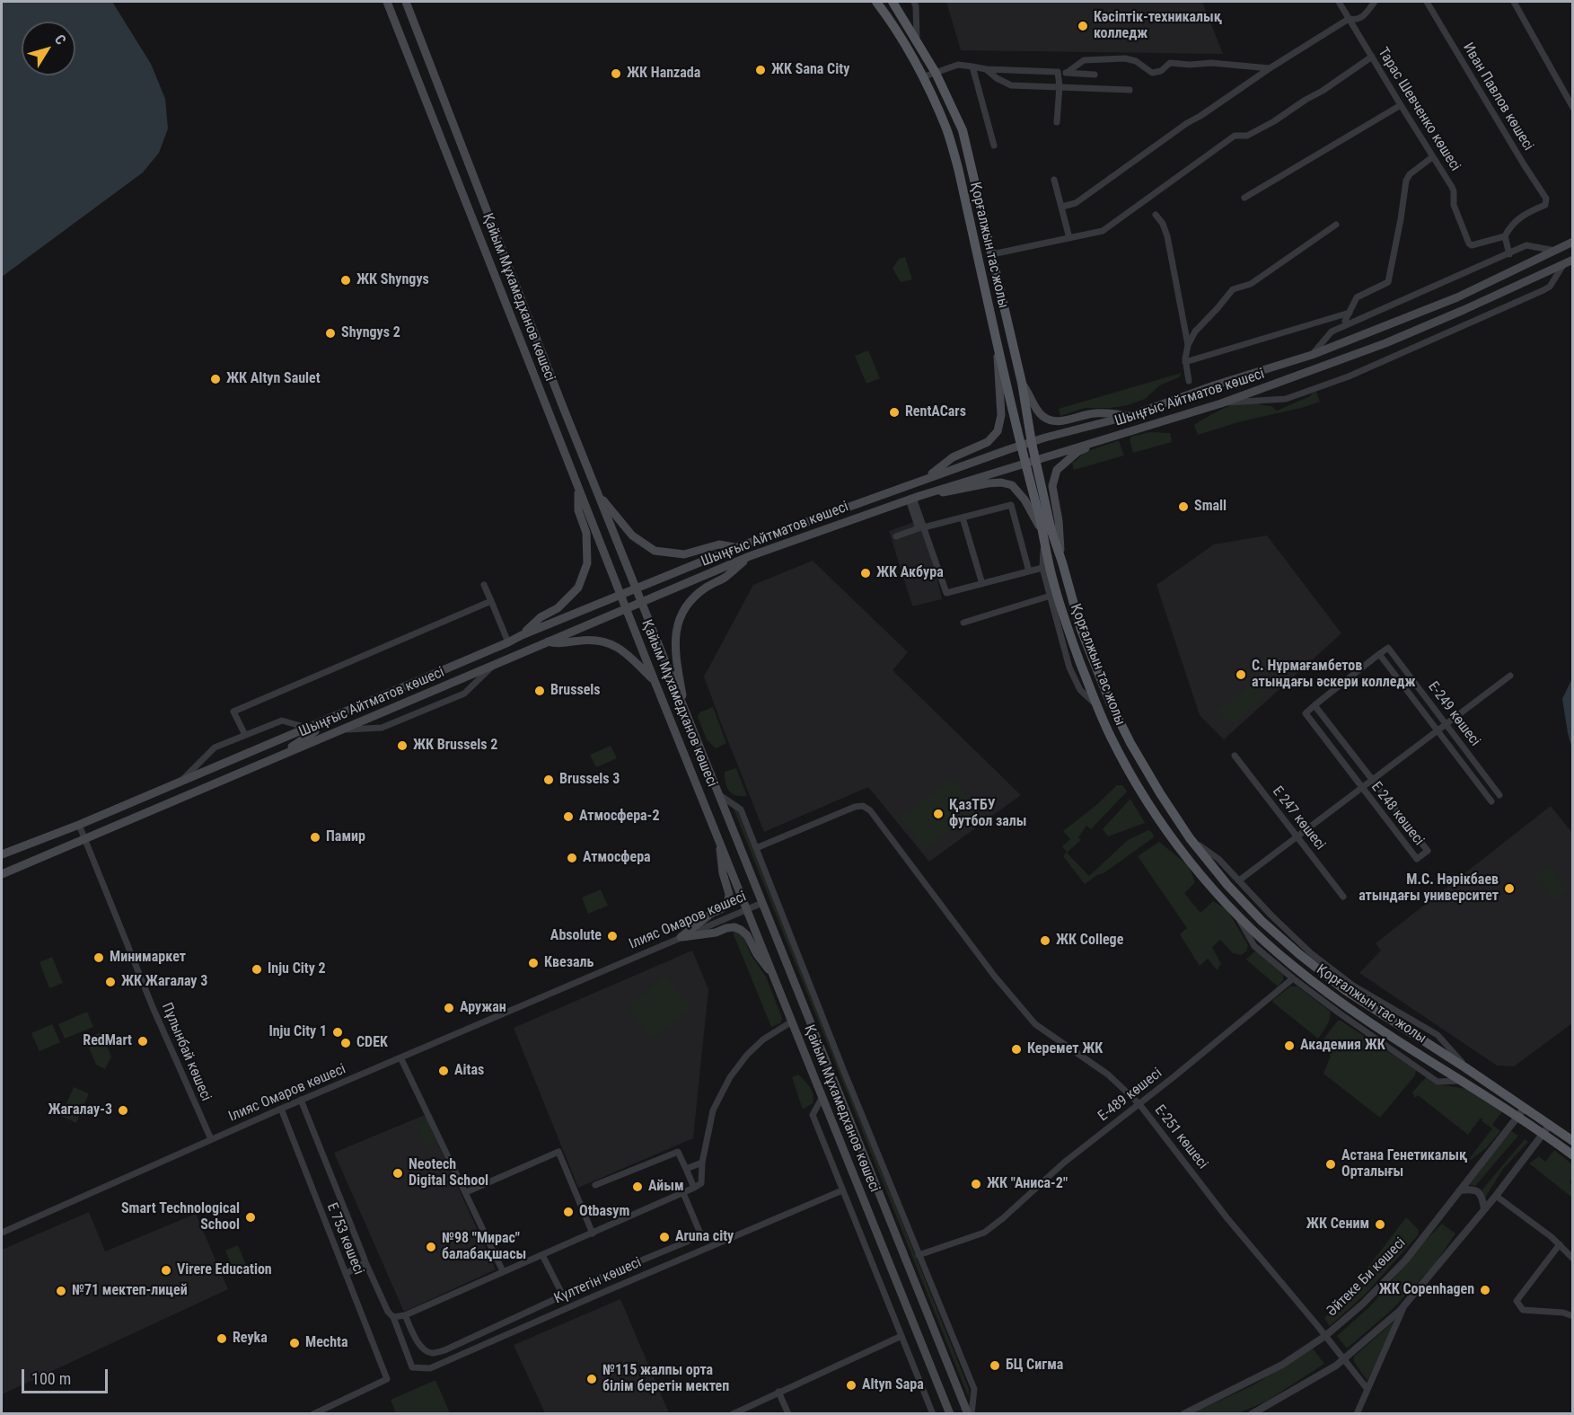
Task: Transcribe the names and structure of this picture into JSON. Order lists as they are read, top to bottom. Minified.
{"streets":{"main road":["Қорғалжын тас жолы","Қайым Мұхамедханов көшесі","Шыңғыс Айтматов көшесі"],"street":["Иван Павлов көшесі","Тарас Шевченко көшесі","Е-249 көшесі","Е 248 көшесі","Е 247 көшесі","Ілияс Омаров көшесі","Пұлынбай көшесі","Е-489 көшесі","Е-251 көшесі","Е 753 көшесі","Әйтеке Би көшесі","Күлтегін көшесі"]},"crossings":[["Иван Павлов көшесі","Тарас Шевченко көшесі"],["Қорғалжын тас жолы","Шыңғыс Айтматов көшесі"],["Қорғалжын тас жолы","Әйтеке Би көшесі"],["Қайым Мұхамедханов көшесі","Шыңғыс Айтматов көшесі"],["Қайым Мұхамедханов көшесі","Ілияс Омаров көшесі"],["Шыңғыс Айтматов көшесі","Пұлынбай көшесі"],["Ілияс Омаров көшесі","Пұлынбай көшесі"],["Ілияс Омаров көшесі","Е 753 көшесі"],["Е-489 көшесі","Е-251 көшесі"],["Е-251 көшесі","Әйтеке Би көшесі"]],"places":["Кәсіптік-техникалық колледж","ЖК Sana City","ЖК Hanzada","ЖК Shyngys","Shyngys 2","ЖК Altyn Saulet","RentACars","Small","ЖК Акбура","С. Нұрмағамбетов атындағы әскери колледж","Brussels","ЖК Brussels 2","Brussels 3","ҚазТБУ футбол залы","Атмосфера-2","Памир","Атмосфера","М.С. Нәрікбаев атындағы университет","Absolute","ЖК College","Минимаркет","Квезаль","Inju City 2","ЖК Жагалау 3","Аружан","Inju City 1","RedMart","CDEK","Академия ЖК","Керемет ЖК","Aitas","Жагалау-3","Астана Генетикалық Орталығы","Neotech Digital School","ЖК \"Аниса-2\"","Айым","Otbasym","Smart Technological School","ЖК Сеним","Aruna city","№98 \"Мирас\" балабақшасы","Virere Education","ЖК Copenhagen","№71 мектеп-лицей","Reyka","Mechta","БЦ Сигма","№115 жалпы орта білім беретін мектеп","Altyn Sapa"],"scale_bar":"100 m","north":"top right"}
